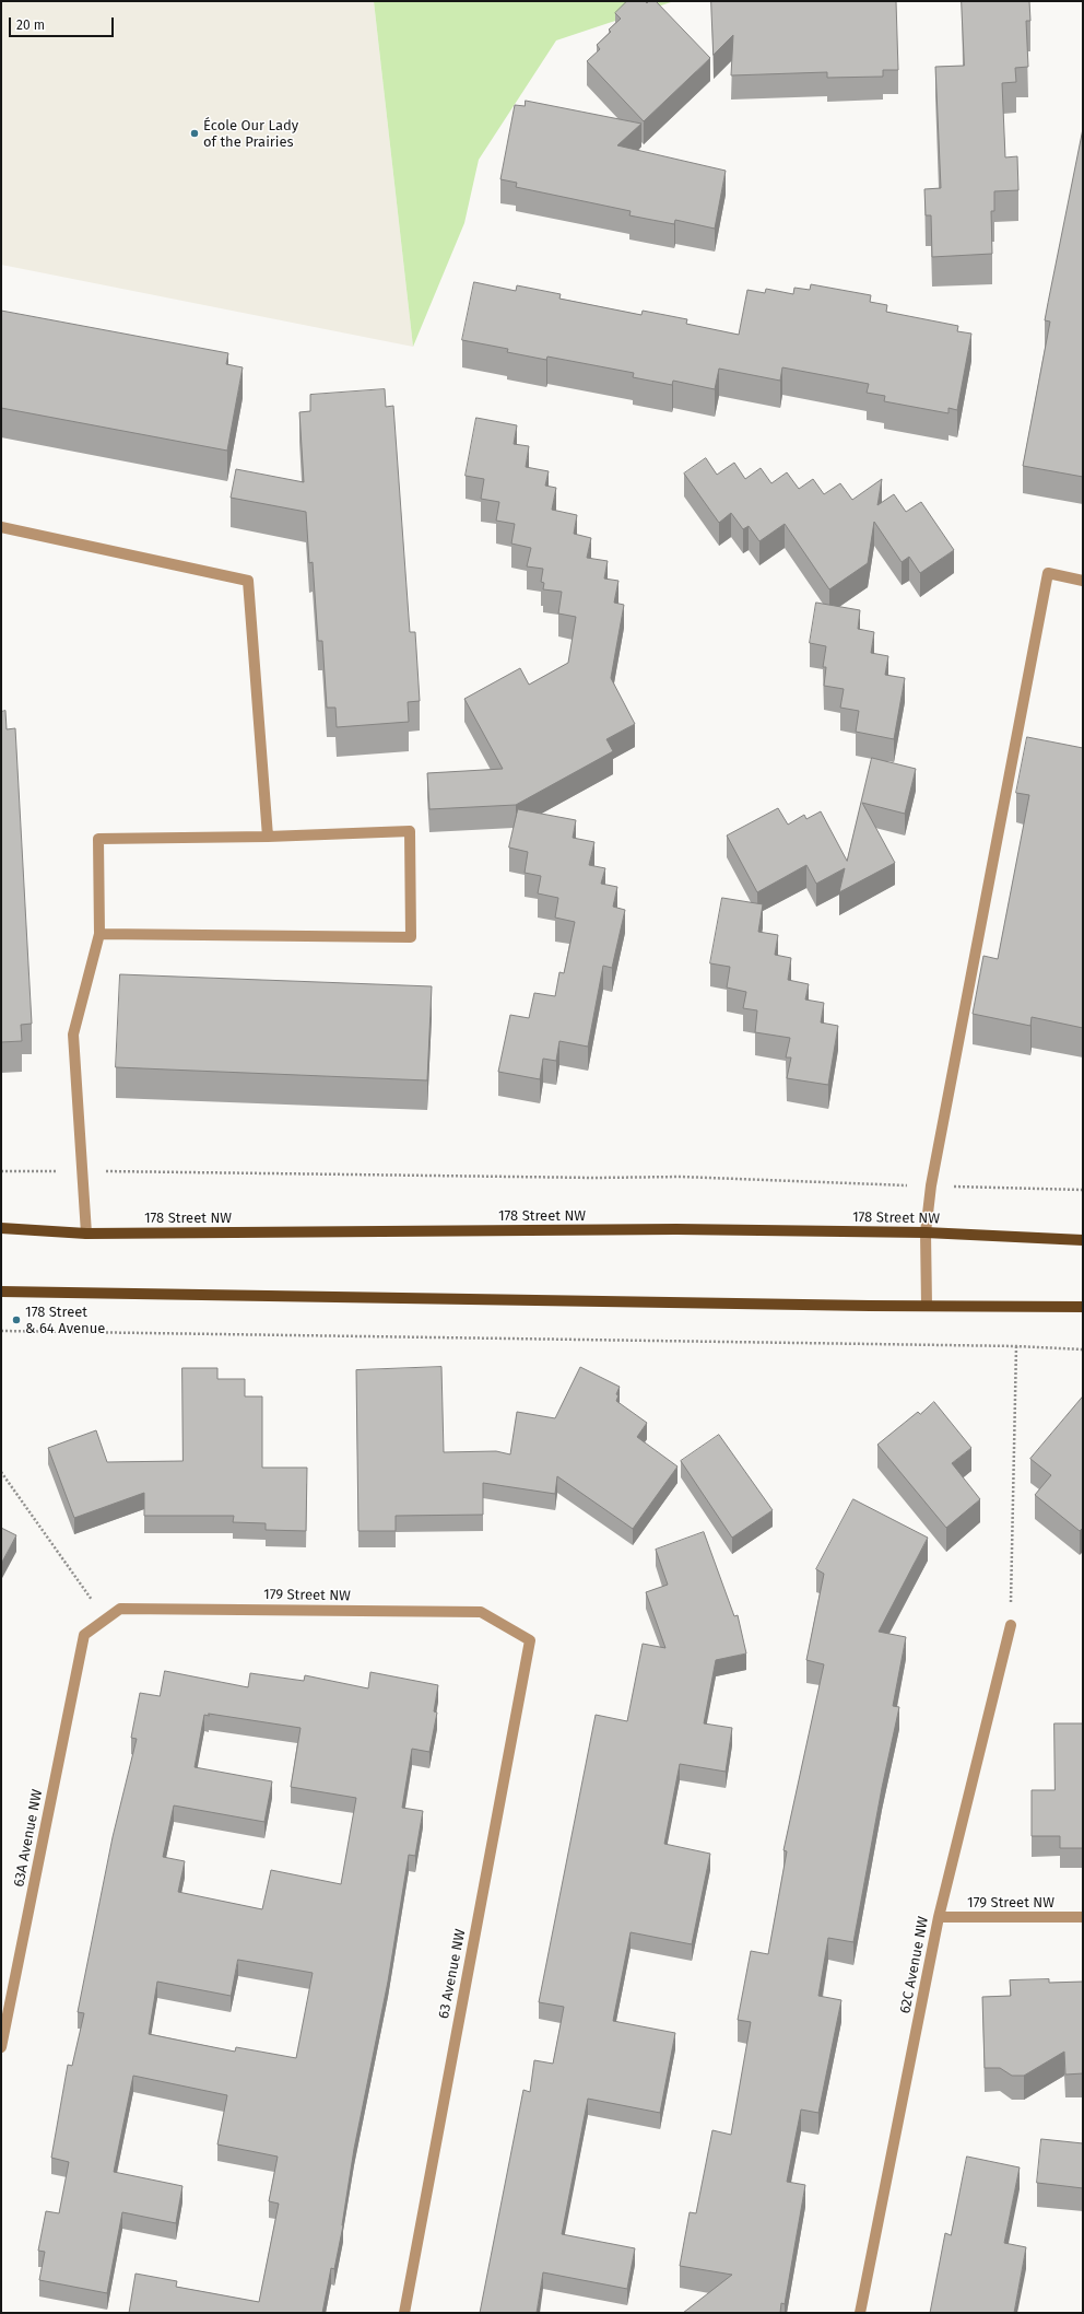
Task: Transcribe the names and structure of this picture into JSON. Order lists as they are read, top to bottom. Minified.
{"streets":{"main road":["178 Street NW"],"street":["179 Street NW","63A Avenue NW","62C Avenue NW","63 Avenue NW"]},"crossings":[["179 Street NW","63A Avenue NW"],["179 Street NW","62C Avenue NW"],["179 Street NW","63 Avenue NW"]],"places":["École Our Lady of the Prairies","178 Street & 64 Avenue"],"scale_bar":"20 m"}
